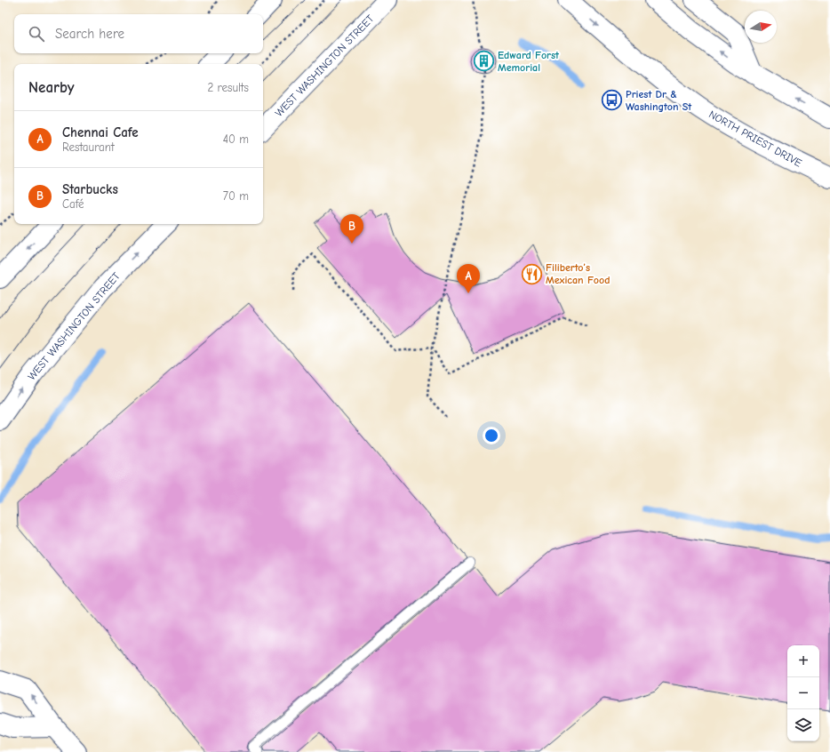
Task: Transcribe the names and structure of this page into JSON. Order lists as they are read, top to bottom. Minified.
{"streets":{"main road":["WEST WASHINGTON STREET","NORTH PRIEST DRIVE"]},"one_way":["WEST WASHINGTON STREET"],"places":{"building":["Edward Forst Memorial"],"bus stop":["Priest Dr & Washington St"],"restaurant":["Filiberto’s Mexican Food"]},"north":"right","page":{"search":"Search here","heading":["Nearby","2 results"],"list":[{"mark":"A","name":"Chennai Cafe","note":"Restaurant","value":"40 m"},{"mark":"B","name":"Starbucks","note":"Café","value":"70 m"}],"pins":["B","A"],"map_buttons":["+","−"]}}
